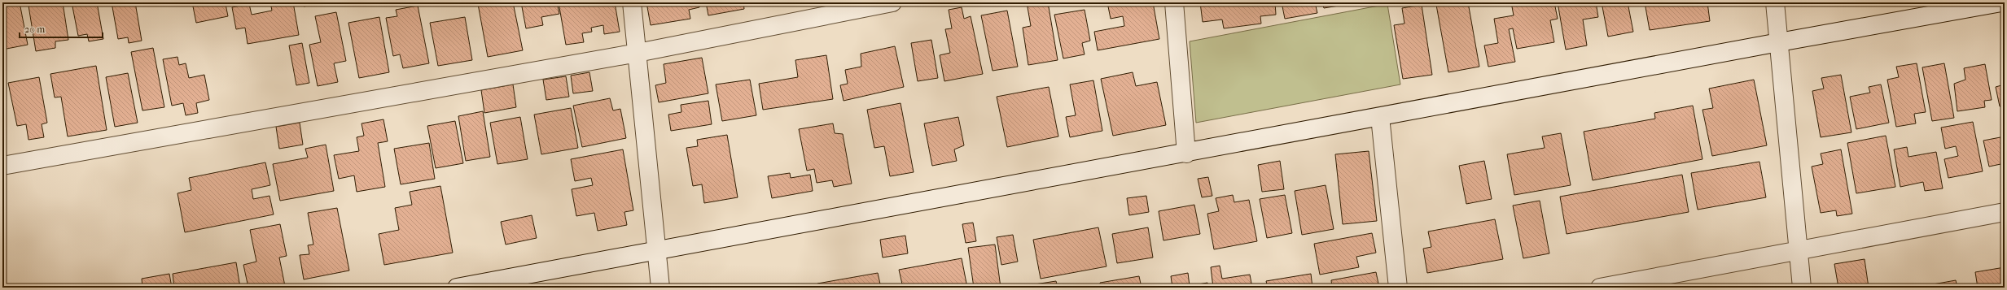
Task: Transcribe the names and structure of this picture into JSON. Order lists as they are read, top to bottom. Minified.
{"scale_bar":"20 m"}
